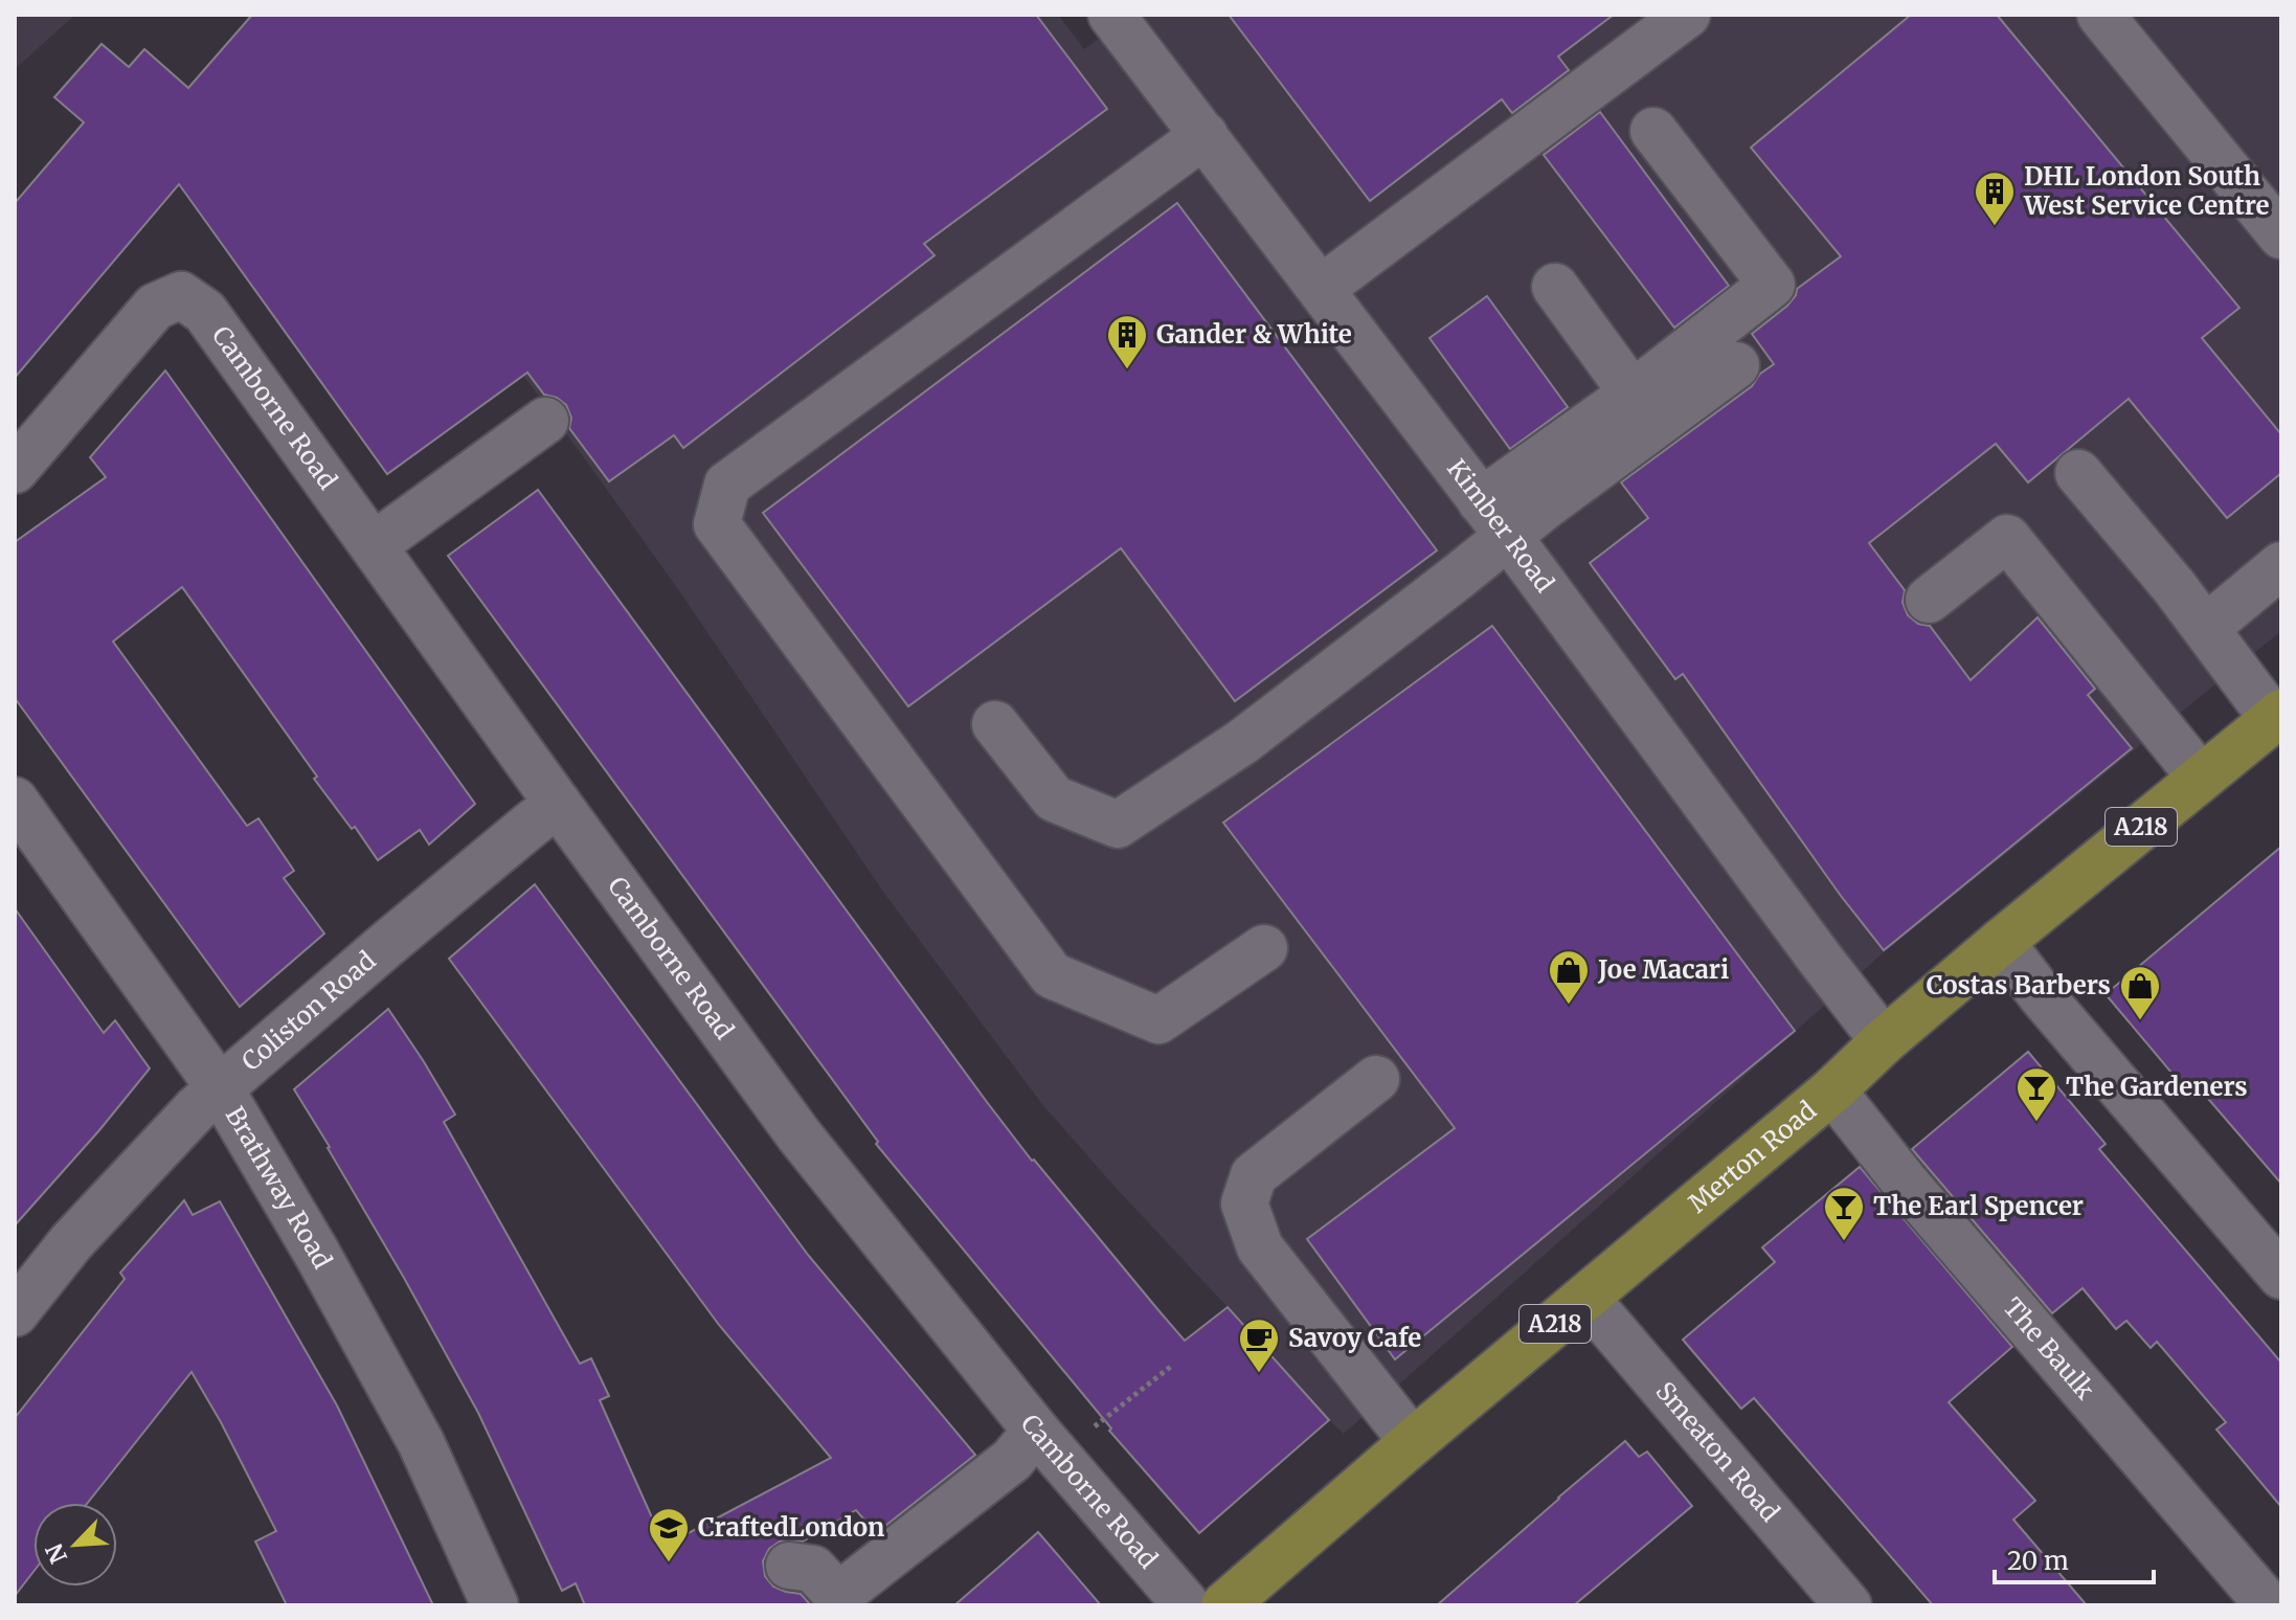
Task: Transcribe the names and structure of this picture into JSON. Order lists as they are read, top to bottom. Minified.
{"streets":{"main road":["A218","Merton Road"],"street":["Camborne Road","Kimber Road","Coliston Road","Brathway Road","The Baulk","Smeaton Road"]},"crossings":[["Camborne Road","Coliston Road"],["Kimber Road","Merton Road"],["Coliston Road","Brathway Road"],["Merton Road","The Baulk"],["Merton Road","Smeaton Road"]],"places":{"building":["DHL London South West Service Centre","Gander & White"],"shop":["Joe Macari","Costas Barbers"],"bar":["The Gardeners","The Earl Spencer"],"cafe":["Savoy Cafe"],"school or university":["CraftedLondon"]},"scale_bar":"20 m","north":"bottom left"}
